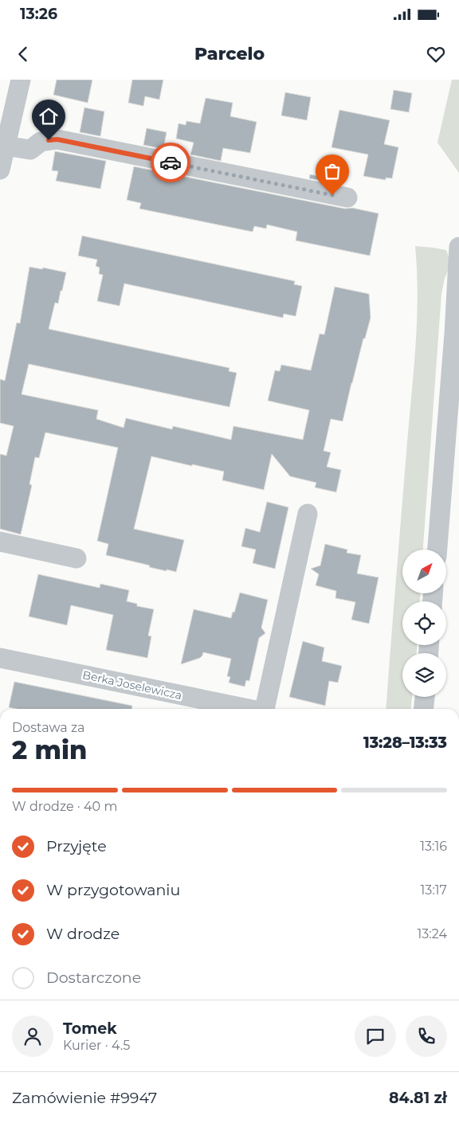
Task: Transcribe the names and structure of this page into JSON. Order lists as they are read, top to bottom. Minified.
{"streets":{"street":["Berka Joselewicza"]},"north":"top right","page":{"status":"13:26","header":"Parcelo","heading":["2 min","Dostawa za","13:28–13:33"],"panel":["Tomek","Kurier · 4.5","Zamówienie #9947","84.81 zł"],"bar":"W drodze · 40 m","list":[["Przyjęte","13:16"],["W przygotowaniu","13:17"],["W drodze","13:24"],"Dostarczone"]}}
